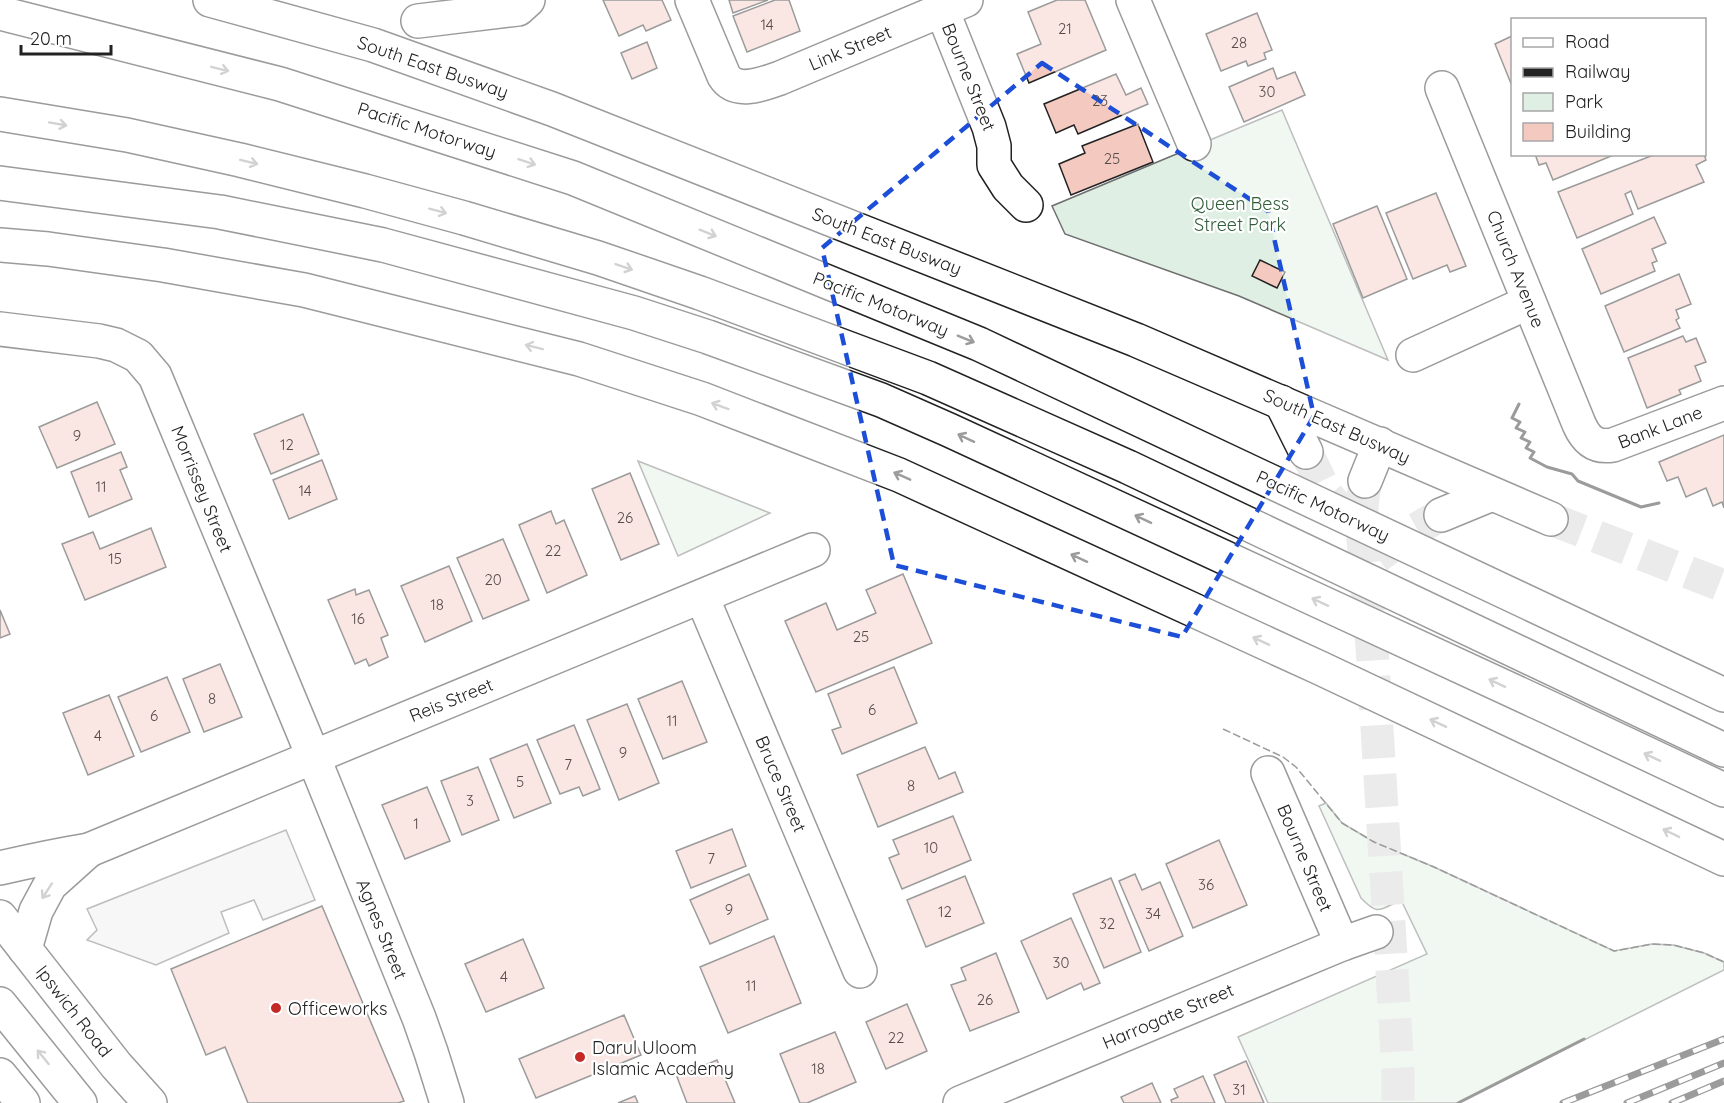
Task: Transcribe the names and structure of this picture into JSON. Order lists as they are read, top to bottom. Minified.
{"streets":{"main road":["Link Street","South East Busway","Bourne Street","Pacific Motorway","Church Avenue","Bank Lane","Morrissey Street","Reis Street","Bruce Street","Agnes Street","Ipswich Road","Harrogate Street"]},"crossings":[["Link Street","Bourne Street"],["Bourne Street","Harrogate Street"],["Church Avenue","Bank Lane"],["Morrissey Street","Reis Street"],["Morrissey Street","Agnes Street"],["Reis Street","Bruce Street"],["Reis Street","Agnes Street"],["Reis Street","Ipswich Road"]],"parks":["Queen Bess Street Park"],"places":["Officeworks","Darul Uloom Islamic Academy"],"house_numbers":["14","21","28","30","23","25","9","12","11","14","26","22","15","20","18","16","25","8","6","6","11","4","9","7","5","8","3","1","10","7","36","9","12","34","32","30","4","11","26","22","18","31"],"legend":["Road","Railway","Park","Building"],"scale_bar":"20 m"}
